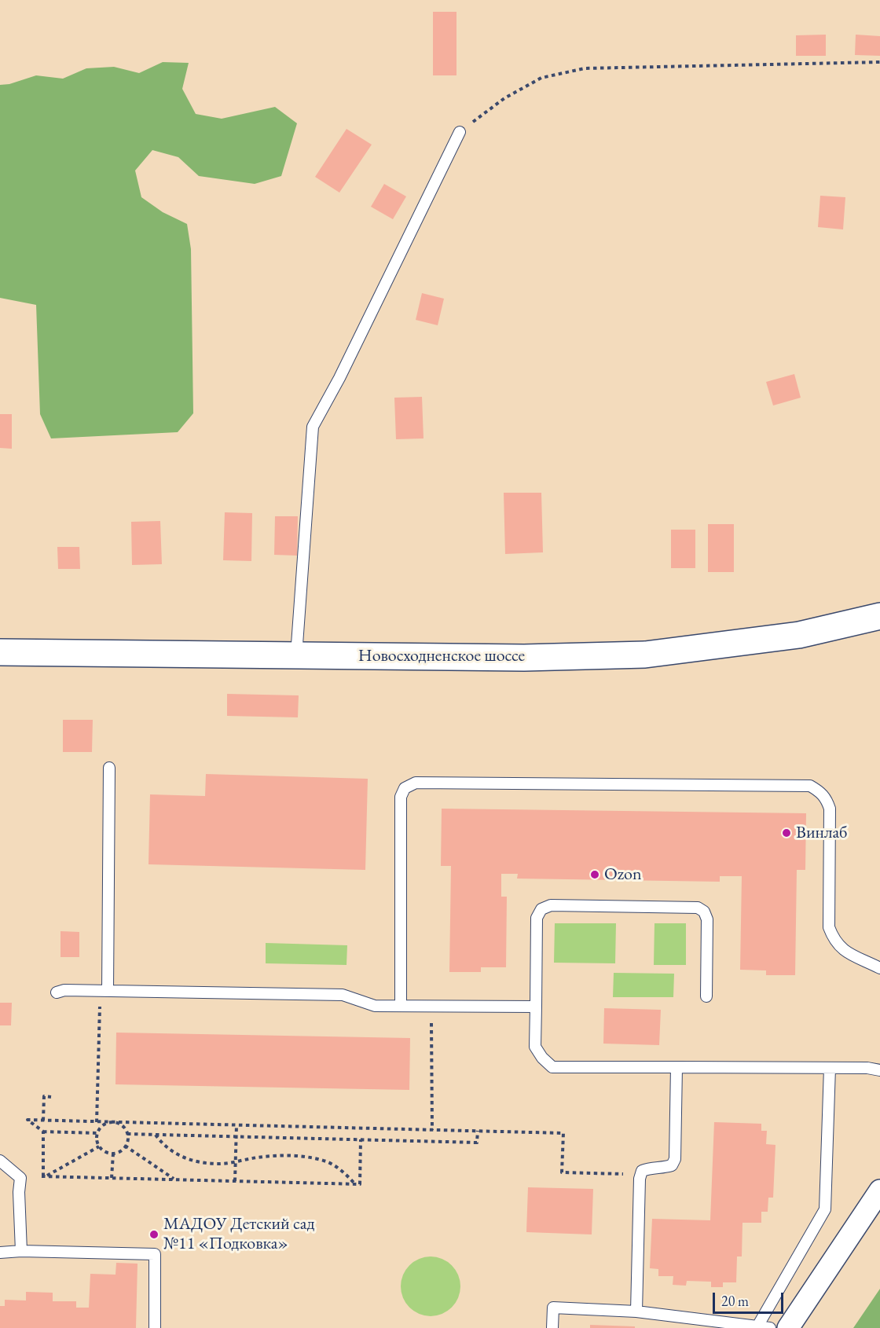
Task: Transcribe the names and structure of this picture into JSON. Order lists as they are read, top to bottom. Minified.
{"streets":{"main road":["Новосходненское шоссе"]},"places":["Винлаб","Ozon","МАДОУ Детский сад №11 «Подковка»"],"scale_bar":"20 m"}
